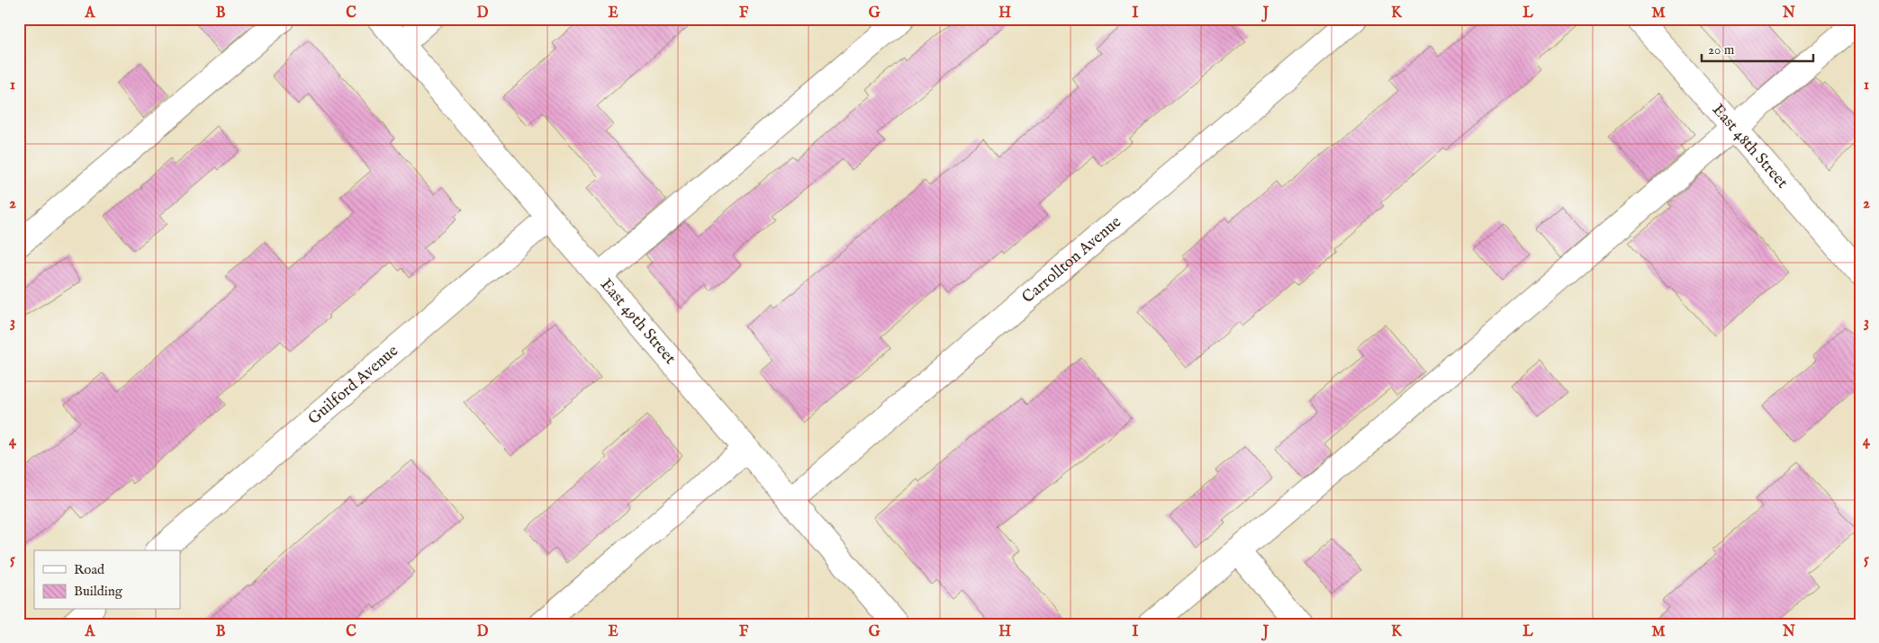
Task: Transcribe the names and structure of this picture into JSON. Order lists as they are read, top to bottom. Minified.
{"streets":{"street":["East 48th Street","Carrollton Avenue","East 49th Street","Guilford Avenue"]},"crossings":[["Carrollton Avenue","East 49th Street"],["East 49th Street","Guilford Avenue"]],"legend":["Road","Building"],"scale_bar":"20 m","grid":{"columns":["A","B","C","D","E","F","G","H","I","J","K","L","M","N"],"rows":["1","2","3","4","5"]}}
